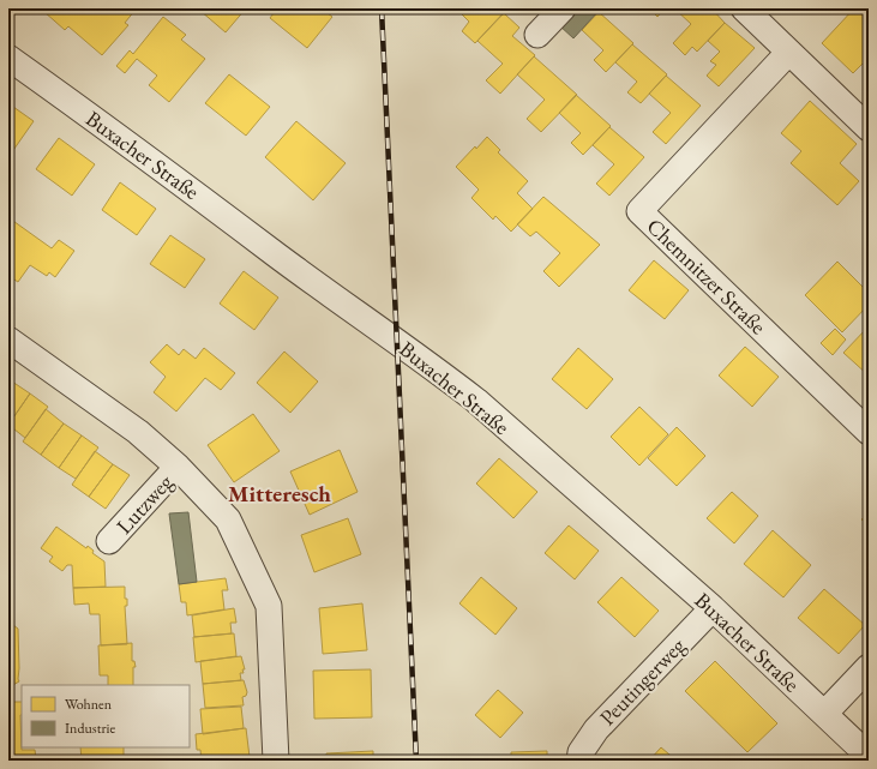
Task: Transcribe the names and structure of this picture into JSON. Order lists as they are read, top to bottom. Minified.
{"streets":{"street":["Buxacher Straße","Chemnitzer Straße","Lutzweg","Peutingerweg"]},"crossings":[["Buxacher Straße","Peutingerweg"]],"districts":["Mitteresch"],"legend":["Wohnen","Industrie"]}
